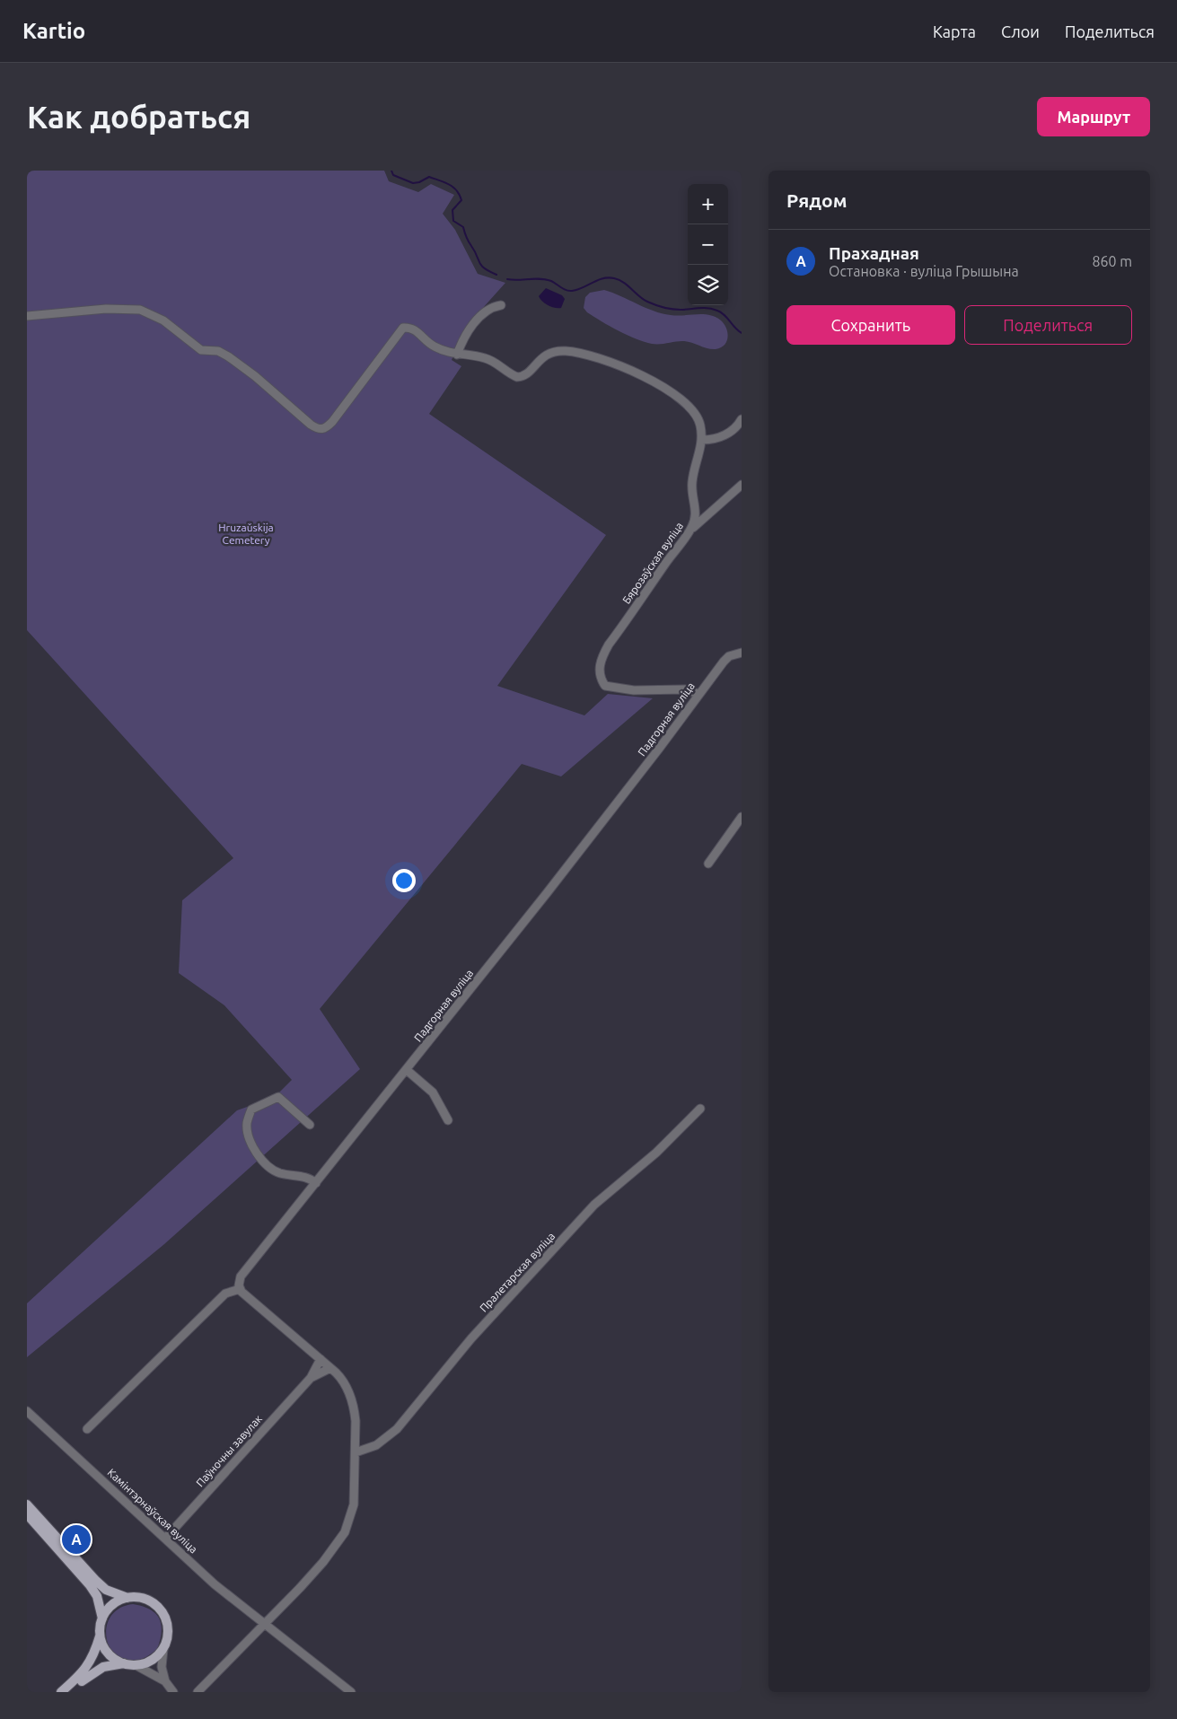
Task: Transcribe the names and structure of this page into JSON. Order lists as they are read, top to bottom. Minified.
{"streets":{"street":["Бярозаўская вуліца","Падгорная вуліца","Пралетарская вуліца","Паўночны завулак","Камінтэрнаўская вуліца"]},"crossings":[["Бярозаўская вуліца","Падгорная вуліца"],["Паўночны завулак","Камінтэрнаўская вуліца"]],"parks":["Hruzaŭskija Cemetery"],"page":{"header":"Kartio","nav":["Карта","Слои","Поделиться"],"buttons":["Маршрут",["Сохранить","Поделиться"]],"title":"Как добраться","heading":"Рядом","map_buttons":["+","−"],"list":[{"mark":"A","name":"Прахадная","note":"Остановка · вуліца Грышына","value":"860 m"}],"pins":"A"}}
